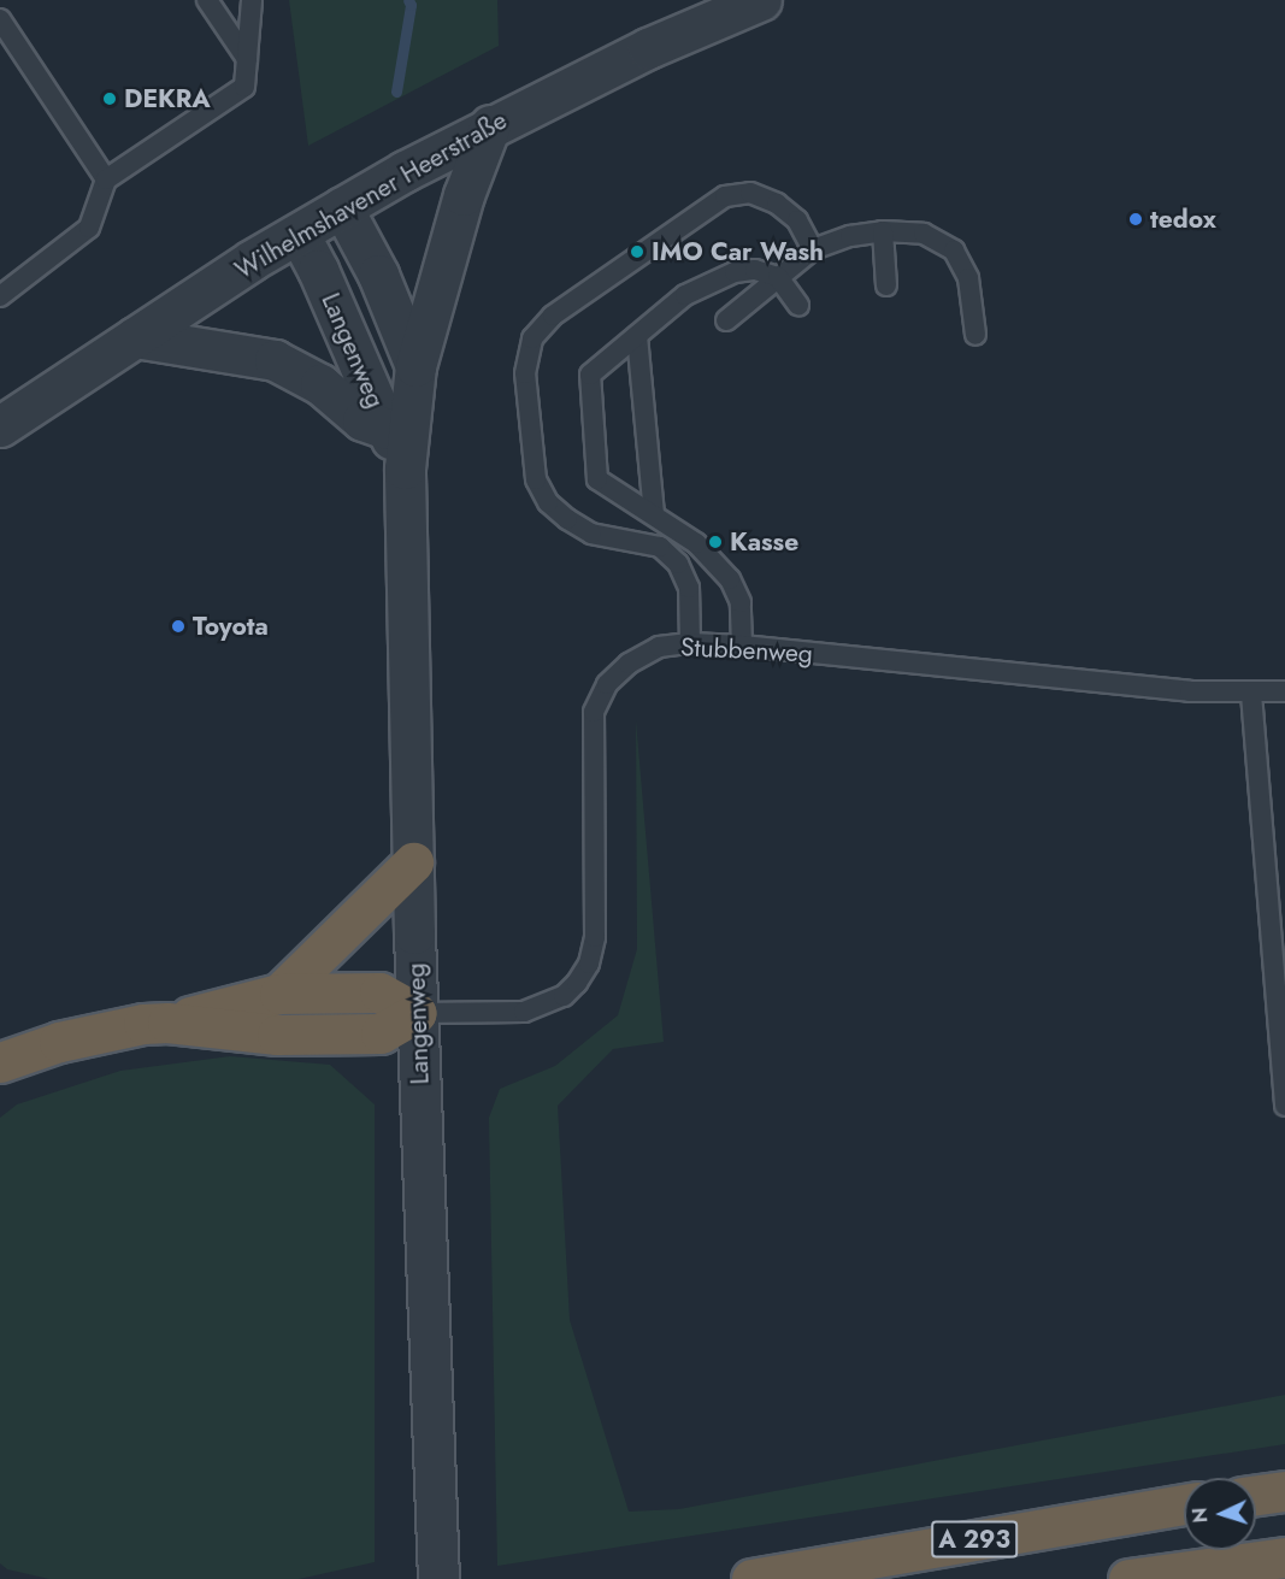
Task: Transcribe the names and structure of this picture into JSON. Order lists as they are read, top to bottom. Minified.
{"streets":{"highway":["A 293"],"street":["Wilhelmshavener Heerstraße","Langenweg"],"lane":["Stubbenweg"]},"crossings":[["Wilhelmshavener Heerstraße","Langenweg"],["Langenweg","Stubbenweg"]],"places":["DEKRA","tedox","IMO Car Wash","Kasse","Toyota"],"north":"left"}
